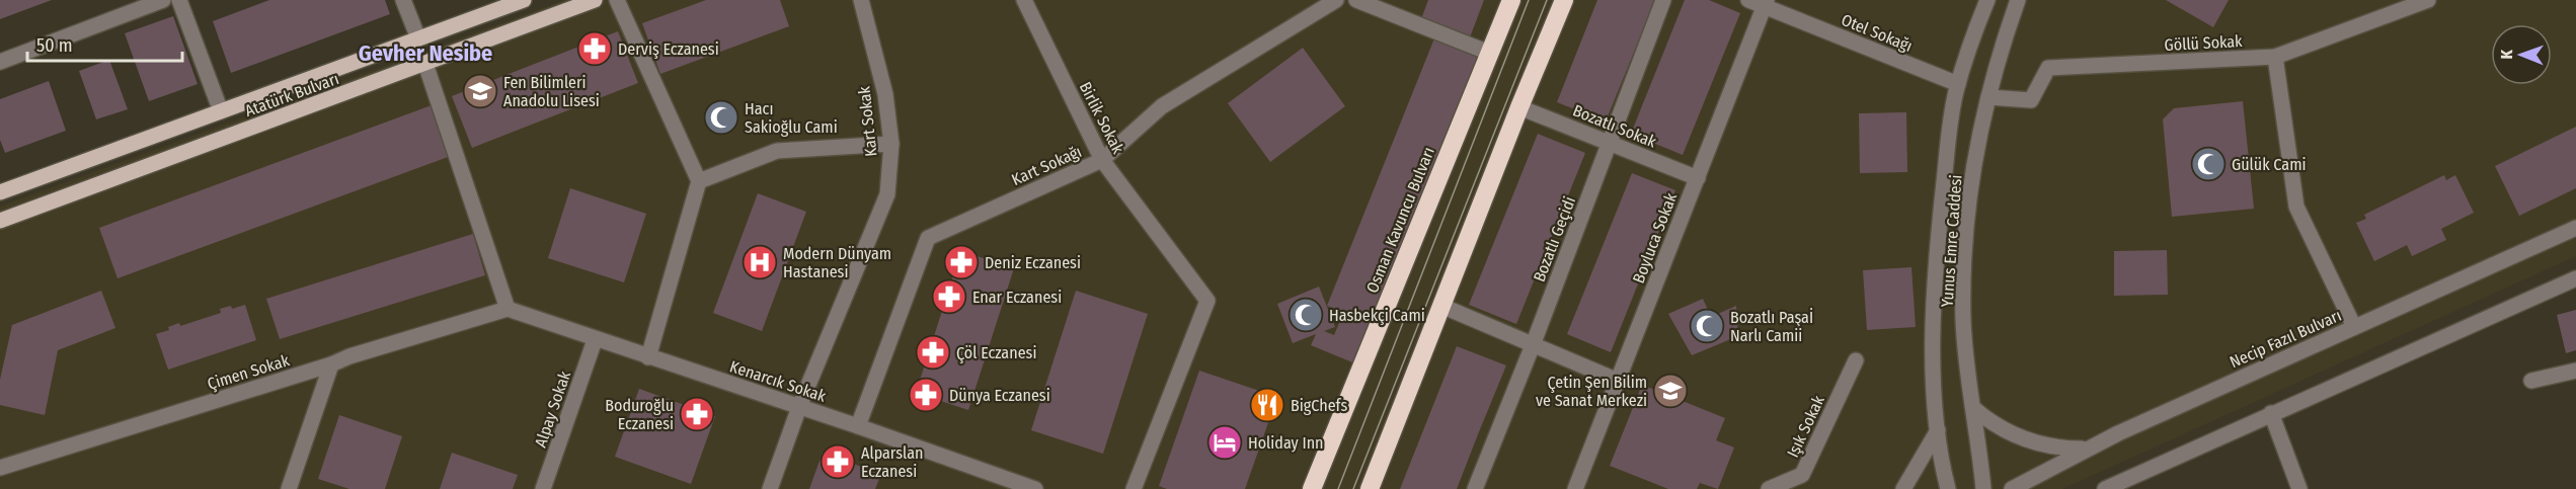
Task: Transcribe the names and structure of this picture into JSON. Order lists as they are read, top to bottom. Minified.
{"streets":{"highway":["Osman Kavuncu Bulvarı"],"main road":["Atatürk Bulvarı"],"street":["Otel Sokağı","Göllü Sokak","Birlik Sokak","Kart Sokak","Bozatlı Sokak","Kart Sokağı","Boyluca Sokak","Bozatlı Geçidi","Yunus Emre Caddesi","Necip Fazıl Bulvarı","Çimen Sokak","Kenarcık Sokak","Alpay Sokak","Işık Sokak"]},"crossings":[["Otel Sokağı","Boyluca Sokak"],["Otel Sokağı","Yunus Emre Caddesi"],["Göllü Sokak","Yunus Emre Caddesi"],["Birlik Sokak","Kart Sokağı"],["Kart Sokak","Kenarcık Sokak"],["Bozatlı Sokak","Boyluca Sokak"],["Bozatlı Sokak","Bozatlı Geçidi"],["Kart Sokağı","Kenarcık Sokak"],["Çimen Sokak","Kenarcık Sokak"],["Kenarcık Sokak","Alpay Sokak"]],"districts":["Gevher Nesibe"],"places":{"pharmacy":["Derviş Eczanesi","Deniz Eczanesi","Enar Eczanesi","Çöl Eczanesi","Dünya Eczanesi","Boduroğlu Eczanesi","Alparslan Eczanesi"],"school or university":["Fen Bilimleri Anadolu Lisesi","Çetin Şen Bilim ve Sanat Merkezi"],"mosque":["Hacı Sakioğlu Cami","Gülük Cami","Hasbekçi Cami","Bozatlı Paşaİ Narlı Camii"],"hospital":["Modern Dünyam Hastanesi"],"restaurant":["BigChefs"],"hotel":["Holiday Inn"]},"scale_bar":"50 m","north":"left"}
